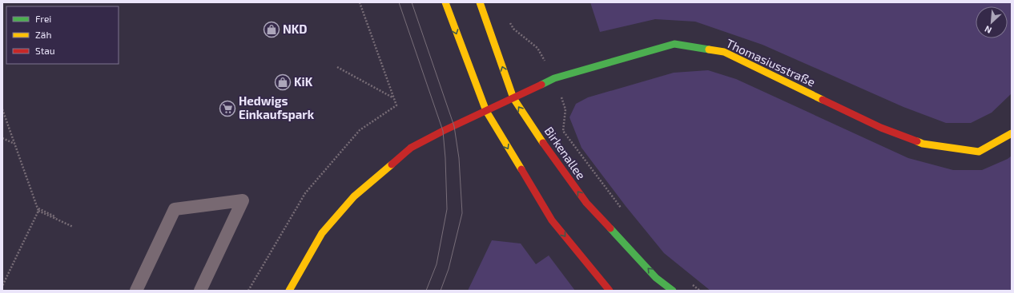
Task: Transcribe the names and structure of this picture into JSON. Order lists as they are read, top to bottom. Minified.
{"streets":{"street":["Thomasiusstraße","Birkenallee"]},"crossings":[["Thomasiusstraße","Birkenallee"]],"places":{"shop":["NKD","KiK"],"supermarket":["Hedwigs Einkaufspark"]},"legend":["Frei","Zäh","Stau"],"north":"bottom left"}
